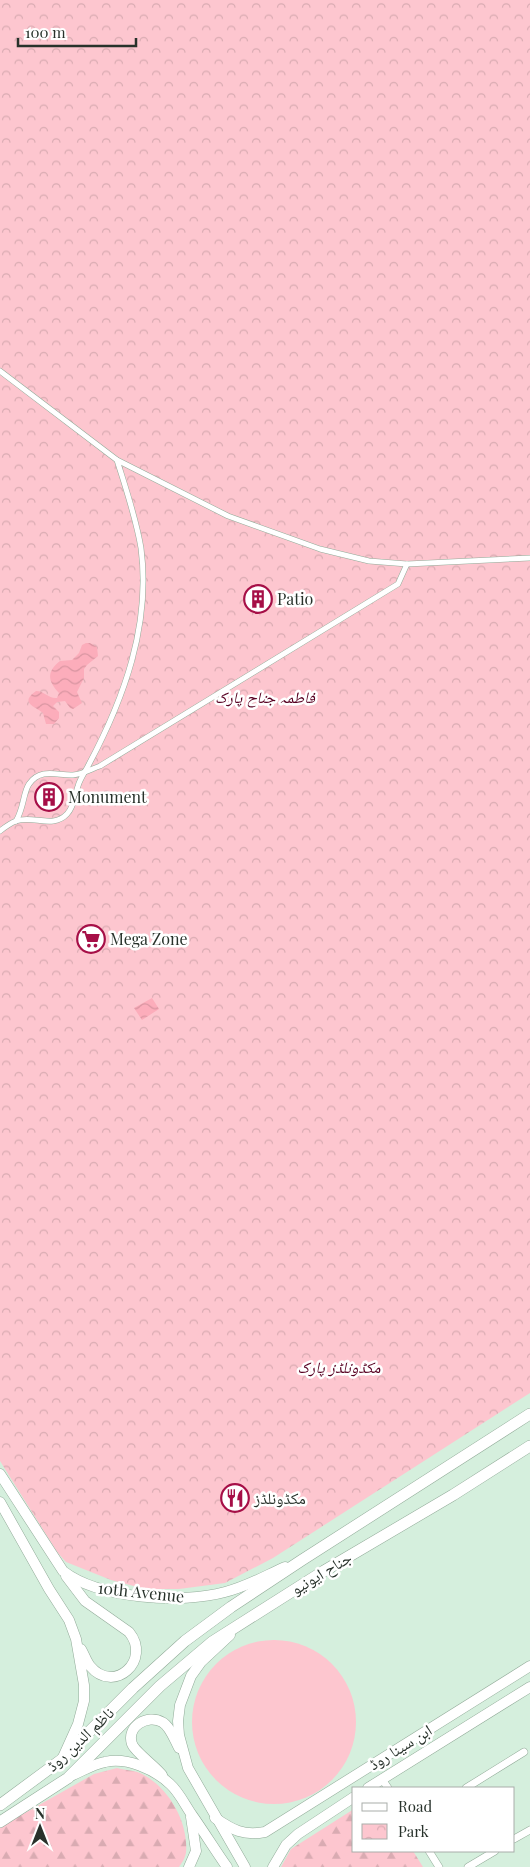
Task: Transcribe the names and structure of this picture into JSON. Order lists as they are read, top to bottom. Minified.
{"streets":{"main road":["جناح ایونیو","10th Avenue","ناظم الدین روڈ","ابن سینا روڈ"]},"crossings":[["جناح ایونیو","10th Avenue"],["جناح ایونیو","ناظم الدین روڈ"]],"parks":["فاطمہ جناح پارک","مکڈونلڈز پارک"],"places":{"building":["Patio","Monument"],"supermarket":["Mega Zone"],"restaurant":["مکڈونلڈز"]},"legend":["Road","Park"],"scale_bar":"100 m","north":"top"}
